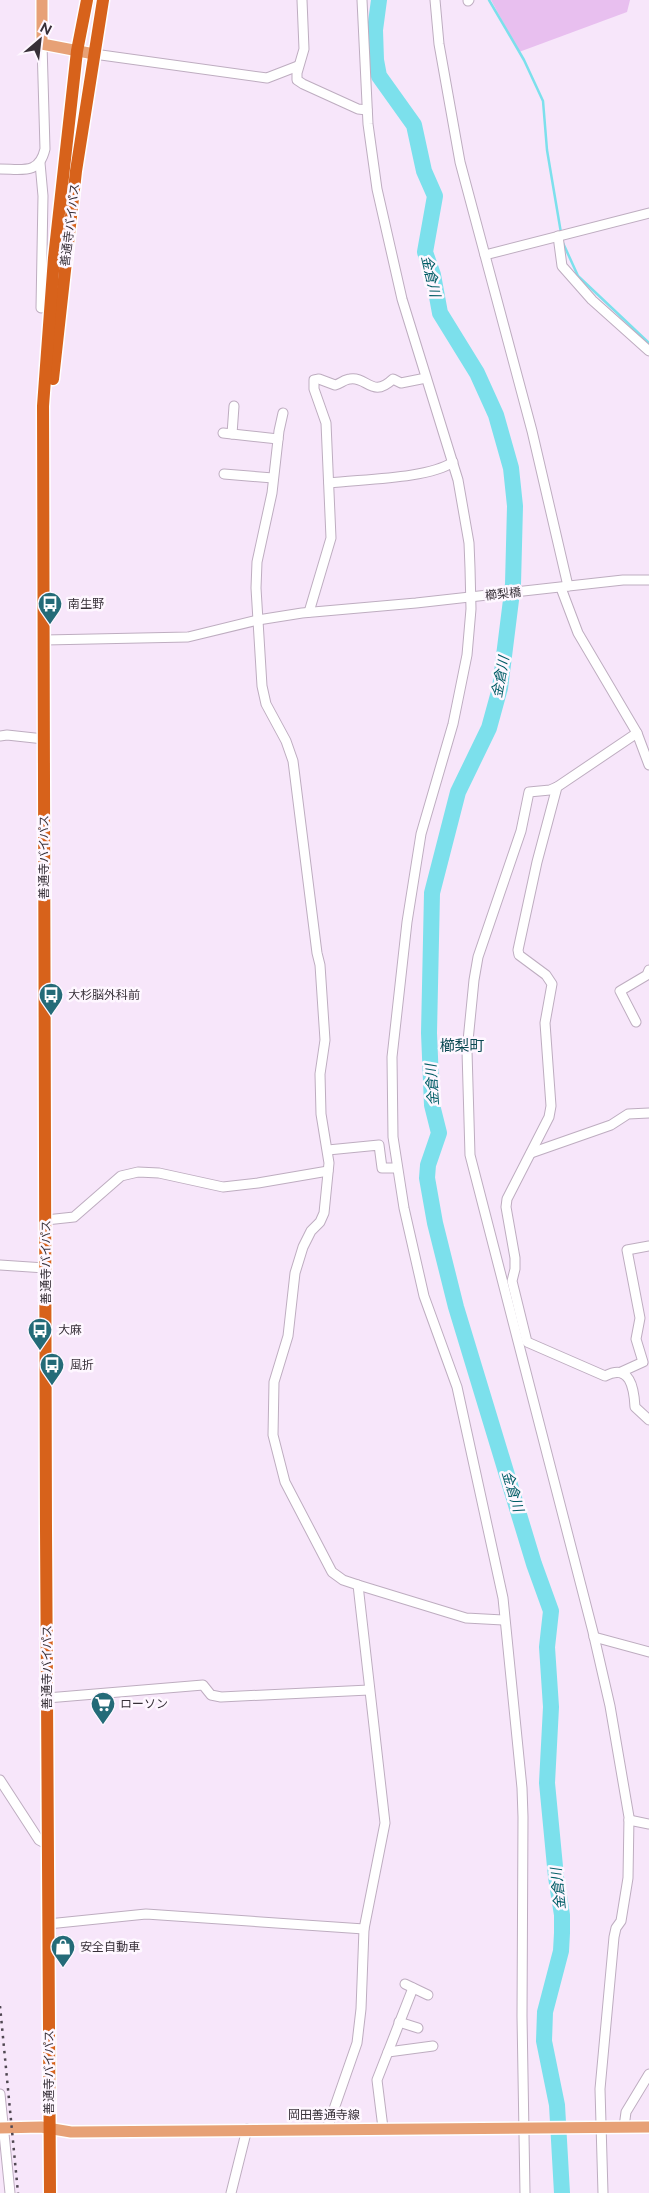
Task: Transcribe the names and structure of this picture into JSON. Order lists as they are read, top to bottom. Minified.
{"streets":{"highway":["善通寺バイパス"],"main road":["岡田善通寺線"],"street":["櫛梨橋"]},"crossings":[["善通寺バイパス","櫛梨橋"],["善通寺バイパス","岡田善通寺線"]],"districts":["櫛梨町"],"water":["金倉川"],"places":{"bus stop":["南生野","大杉脳外科前","大麻","風折"],"supermarket":["ローソン"],"shop":["安全自動車"]},"north":"top right"}
